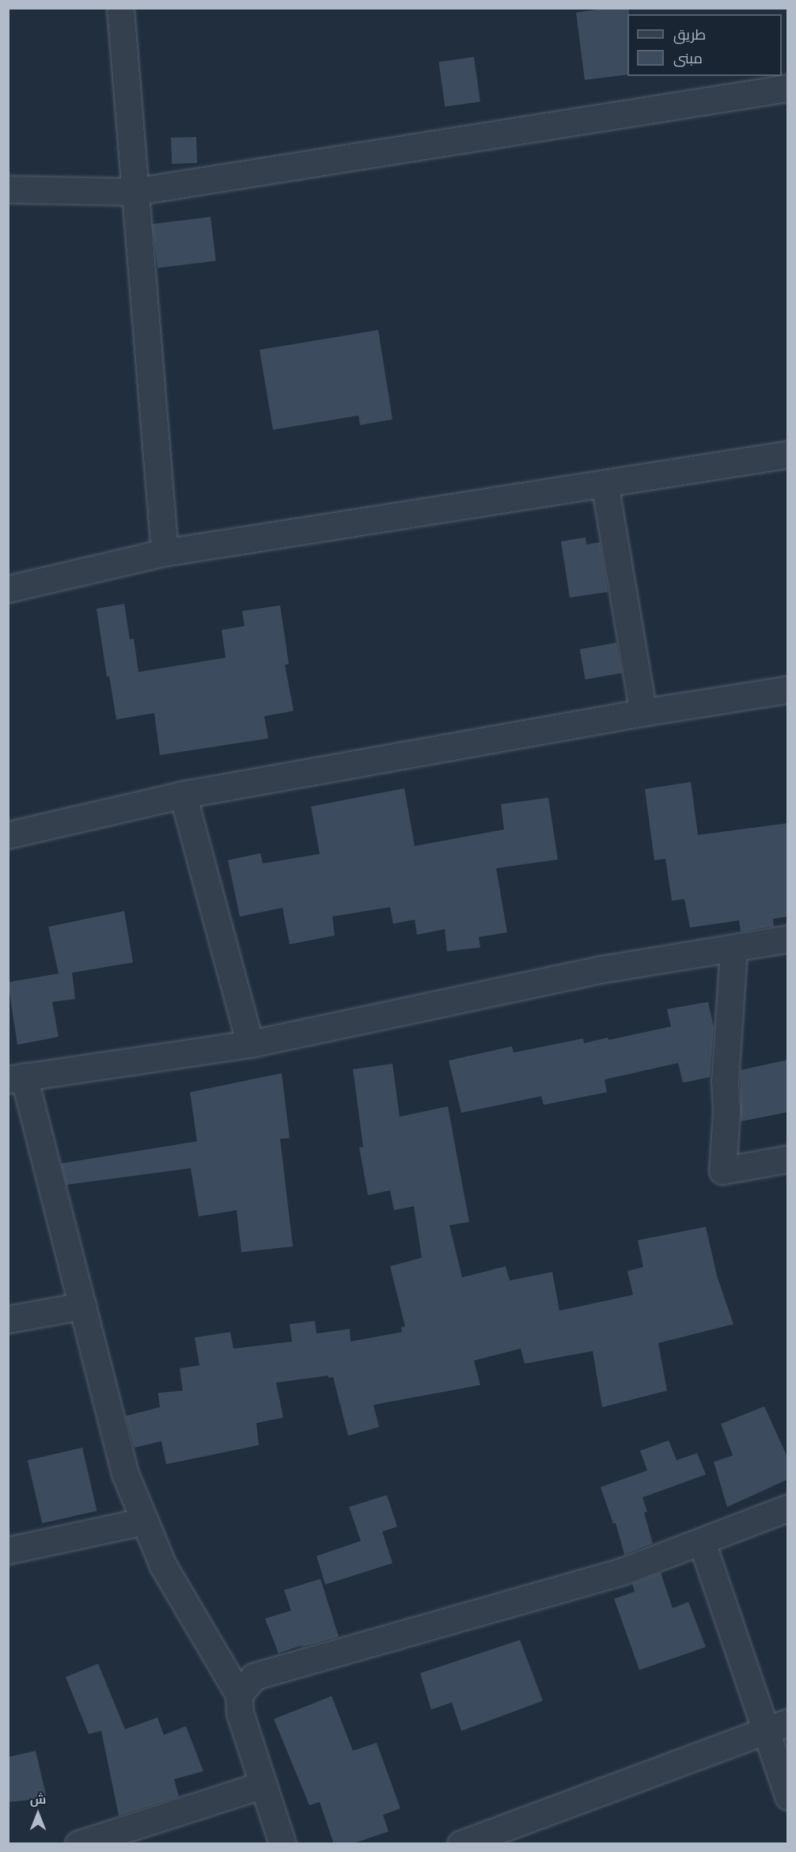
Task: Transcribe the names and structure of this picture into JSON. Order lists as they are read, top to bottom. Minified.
{"legend":["طريق","مبنى"],"north":"top"}
